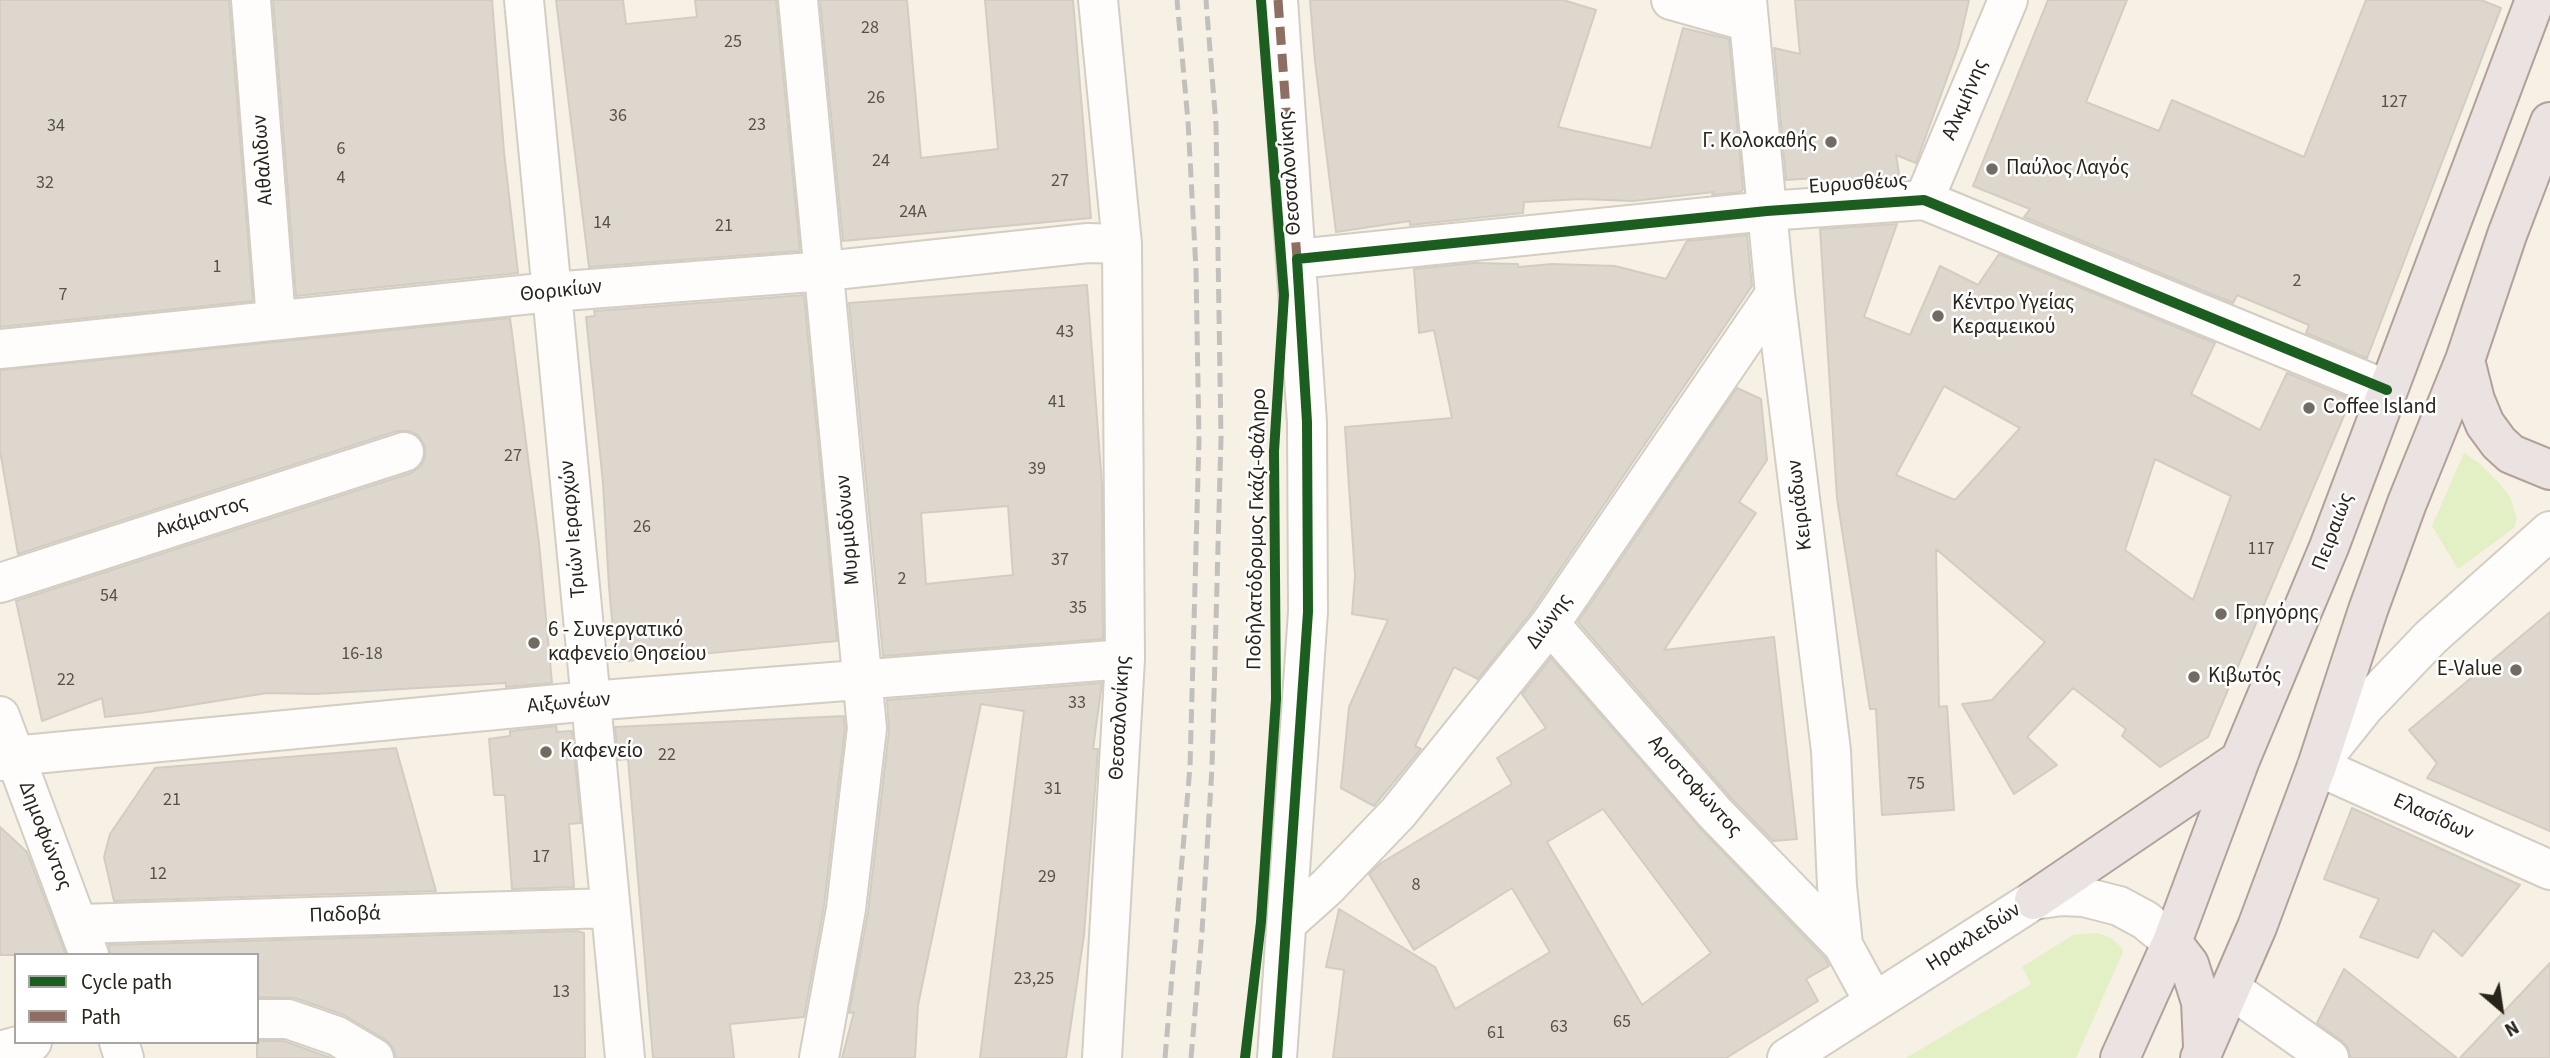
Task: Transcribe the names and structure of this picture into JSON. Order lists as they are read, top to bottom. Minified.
{"streets":{"main road":["Πειραιώς"],"street":["Αλκμήνης","Αιθαλιδων","Θεσσαλονίκης","Ευρυσθέως","Θορικίων","Κειριάδων","Ακάμαντος","Τριών Ιεραρχών","Μυρμιδόνων","Διώνης","Αιξωνέων","Αριστοφώντος","Ελασίδων","Δημοφώντος","Παδοβά","Ηρακλειδών"],"cycle path":["Ποδηλατόδρομος Γκάζι-Φάληρο"]},"crossings":[["Αλκμήνης","Ευρυσθέως"],["Αιθαλιδων","Θορικίων"],["Θεσσαλονίκης","Ευρυσθέως"],["Θεσσαλονίκης","Θορικίων"],["Θεσσαλονίκης","Διώνης"],["Θεσσαλονίκης","Αιξωνέων"],["Ευρυσθέως","Κειριάδων"],["Ευρυσθέως","Πειραιώς"],["Θορικίων","Τριών Ιεραρχών"],["Θορικίων","Μυρμιδόνων"],["Κειριάδων","Διώνης"],["Κειριάδων","Αριστοφώντος"],["Κειριάδων","Ηρακλειδών"],["Τριών Ιεραρχών","Αιξωνέων"],["Τριών Ιεραρχών","Παδοβά"],["Μυρμιδόνων","Αιξωνέων"],["Πειραιώς","Ηρακλειδών"],["Διώνης","Αριστοφώντος"],["Αιξωνέων","Δημοφώντος"],["Δημοφώντος","Παδοβά"]],"places":["Γ. Κολοκαθής","Παύλος Λαγός","Κέντρο Υγείας Κεραμεικού","Coffee Island","Γρηγόρης","6 - Συνεργατικό καφενείο Θησείου","E-Value","Κιβωτός","Καφενείο"],"house_numbers":["28","25","26","127","36","23","34","6","24","4","27","32","24A","14","21","1","2","7","43","41","27","39","26","117","37","2","54","35","16-18","22","33","22","75","31","21","17","12","29","8","23,25","13","65","63","61"],"legend":["Cycle path","Path"],"north":"bottom right"}
